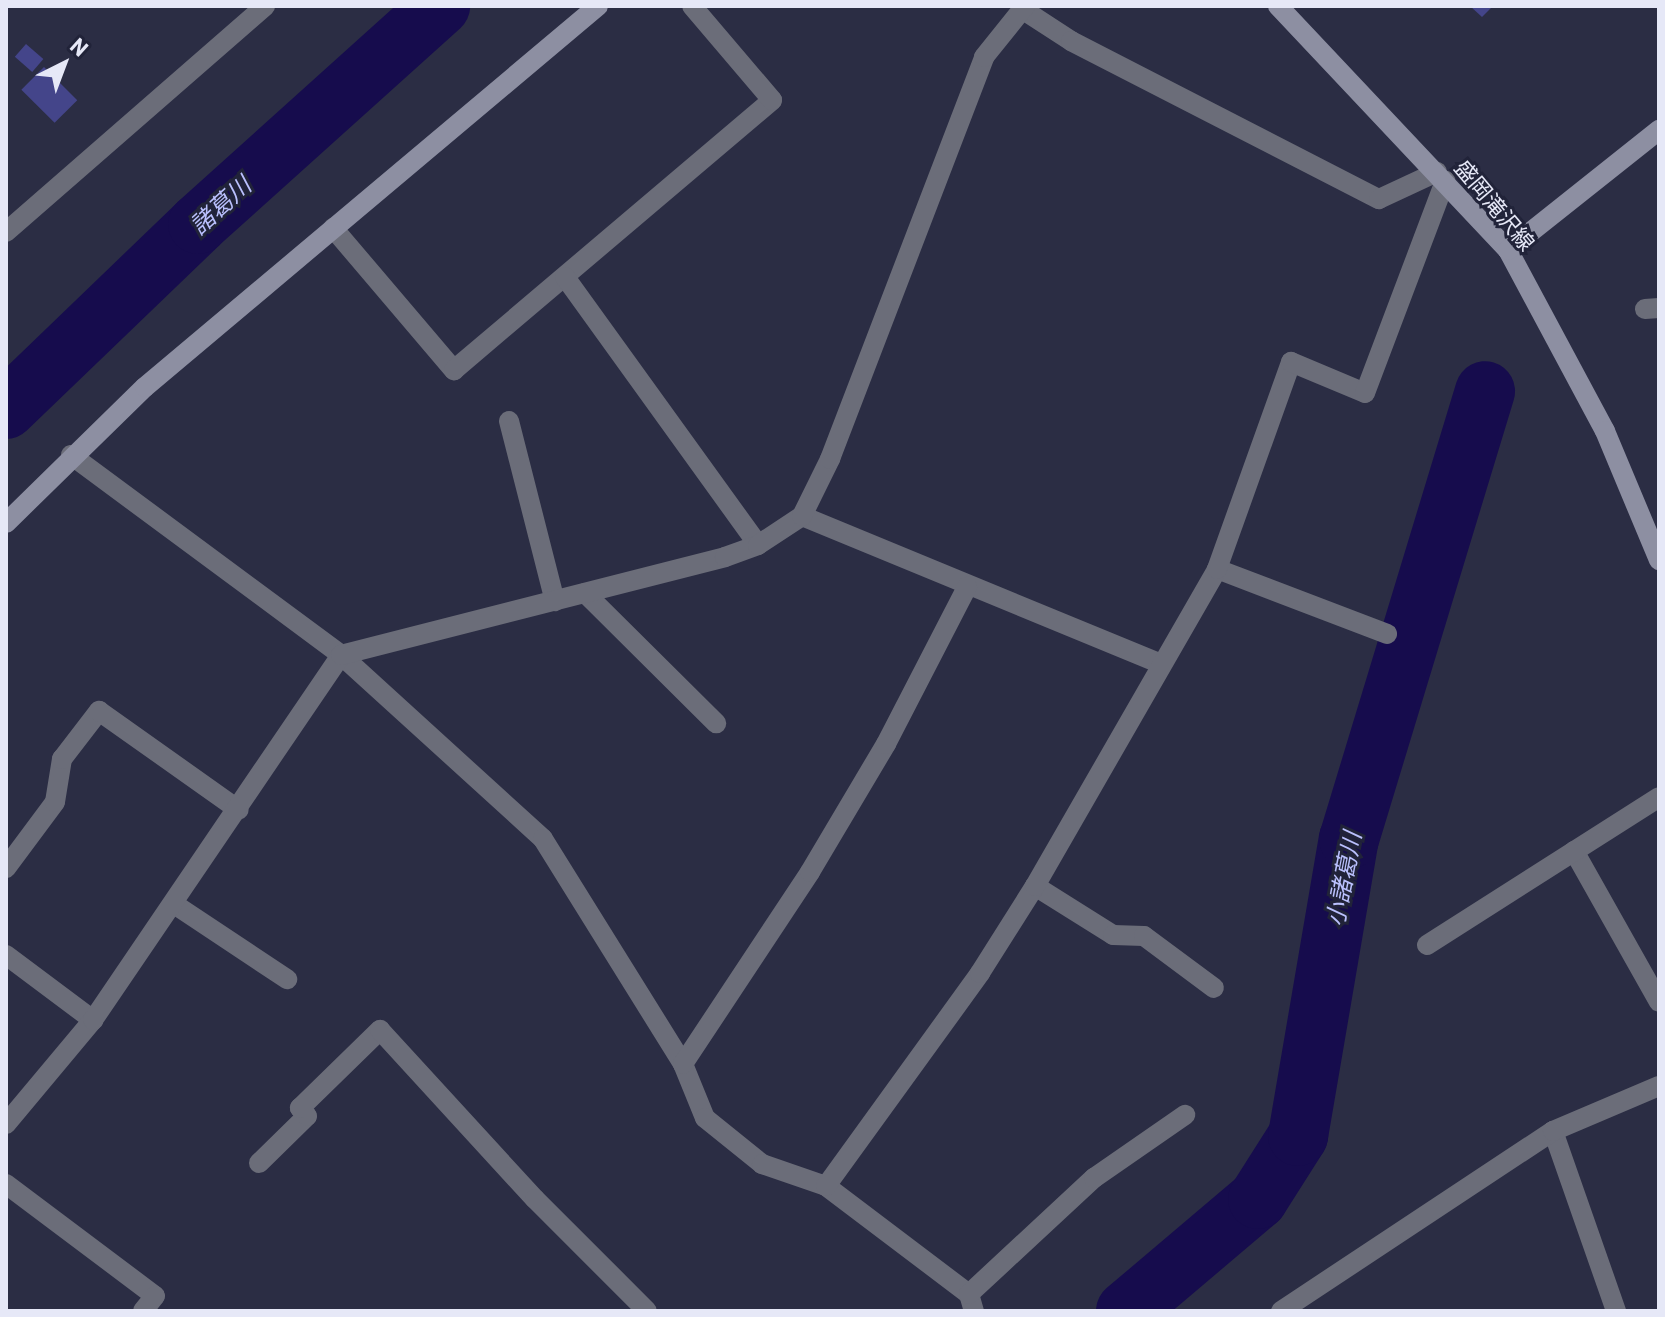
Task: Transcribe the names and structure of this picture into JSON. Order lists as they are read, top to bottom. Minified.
{"streets":{"street":["盛岡滝沢線"]},"water":["諸葛川","小諸葛川"],"north":"top right"}
